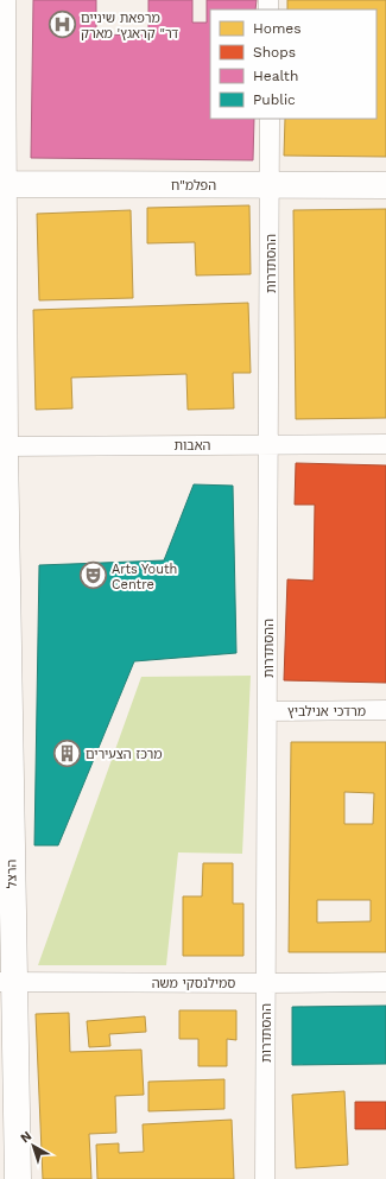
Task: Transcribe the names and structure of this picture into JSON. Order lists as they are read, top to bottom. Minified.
{"streets":{"street":["הפלמ\"ח","ההסתדרות","האבות","מרדכי אנילביץ","הרצל","סמילנסקי משה"]},"crossings":[["הפלמ\"ח","ההסתדרות"],["הפלמ\"ח","הרצל"],["ההסתדרות","האבות"],["ההסתדרות","מרדכי אנילביץ"],["ההסתדרות","סמילנסקי משה"],["האבות","הרצל"],["הרצל","סמילנסקי משה"]],"places":{"hospital":["מרפאת שיניים דר\" קראגץ' מארק"],"theatre":["Arts Youth Centre"],"building":["מרכז הצעירים"]},"legend":["Homes","Shops","Health","Public"],"north":"top left"}
